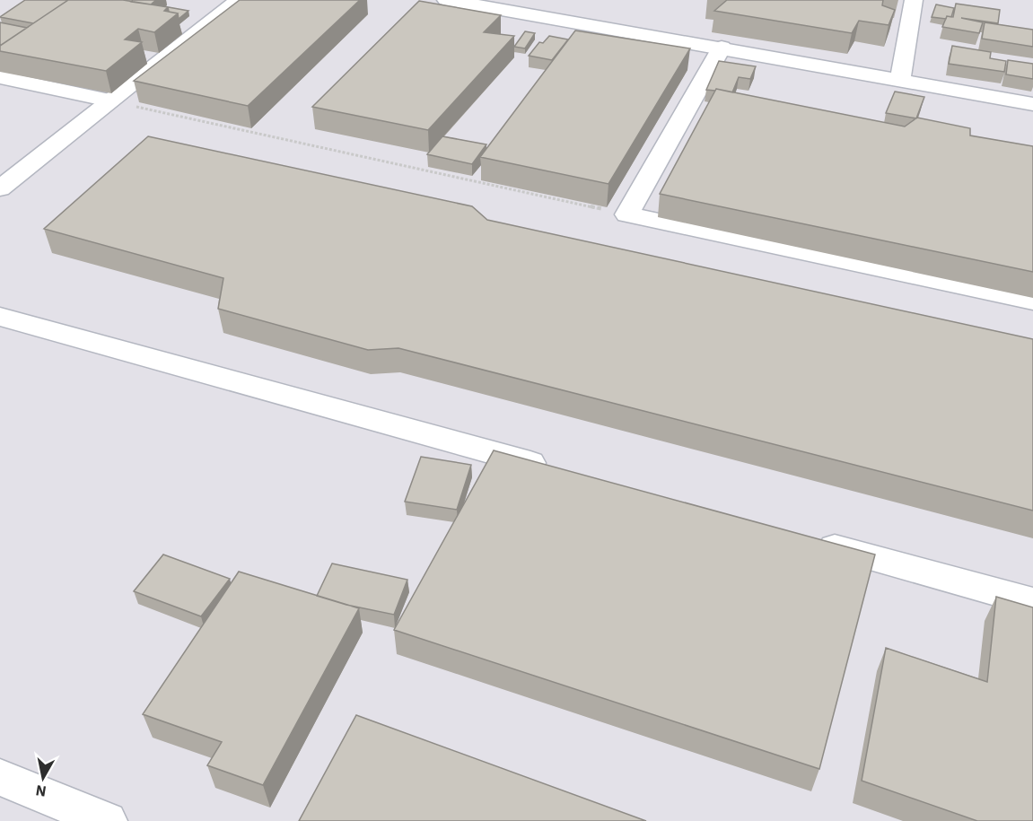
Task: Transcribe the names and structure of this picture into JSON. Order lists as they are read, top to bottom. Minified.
{"north":"bottom"}
